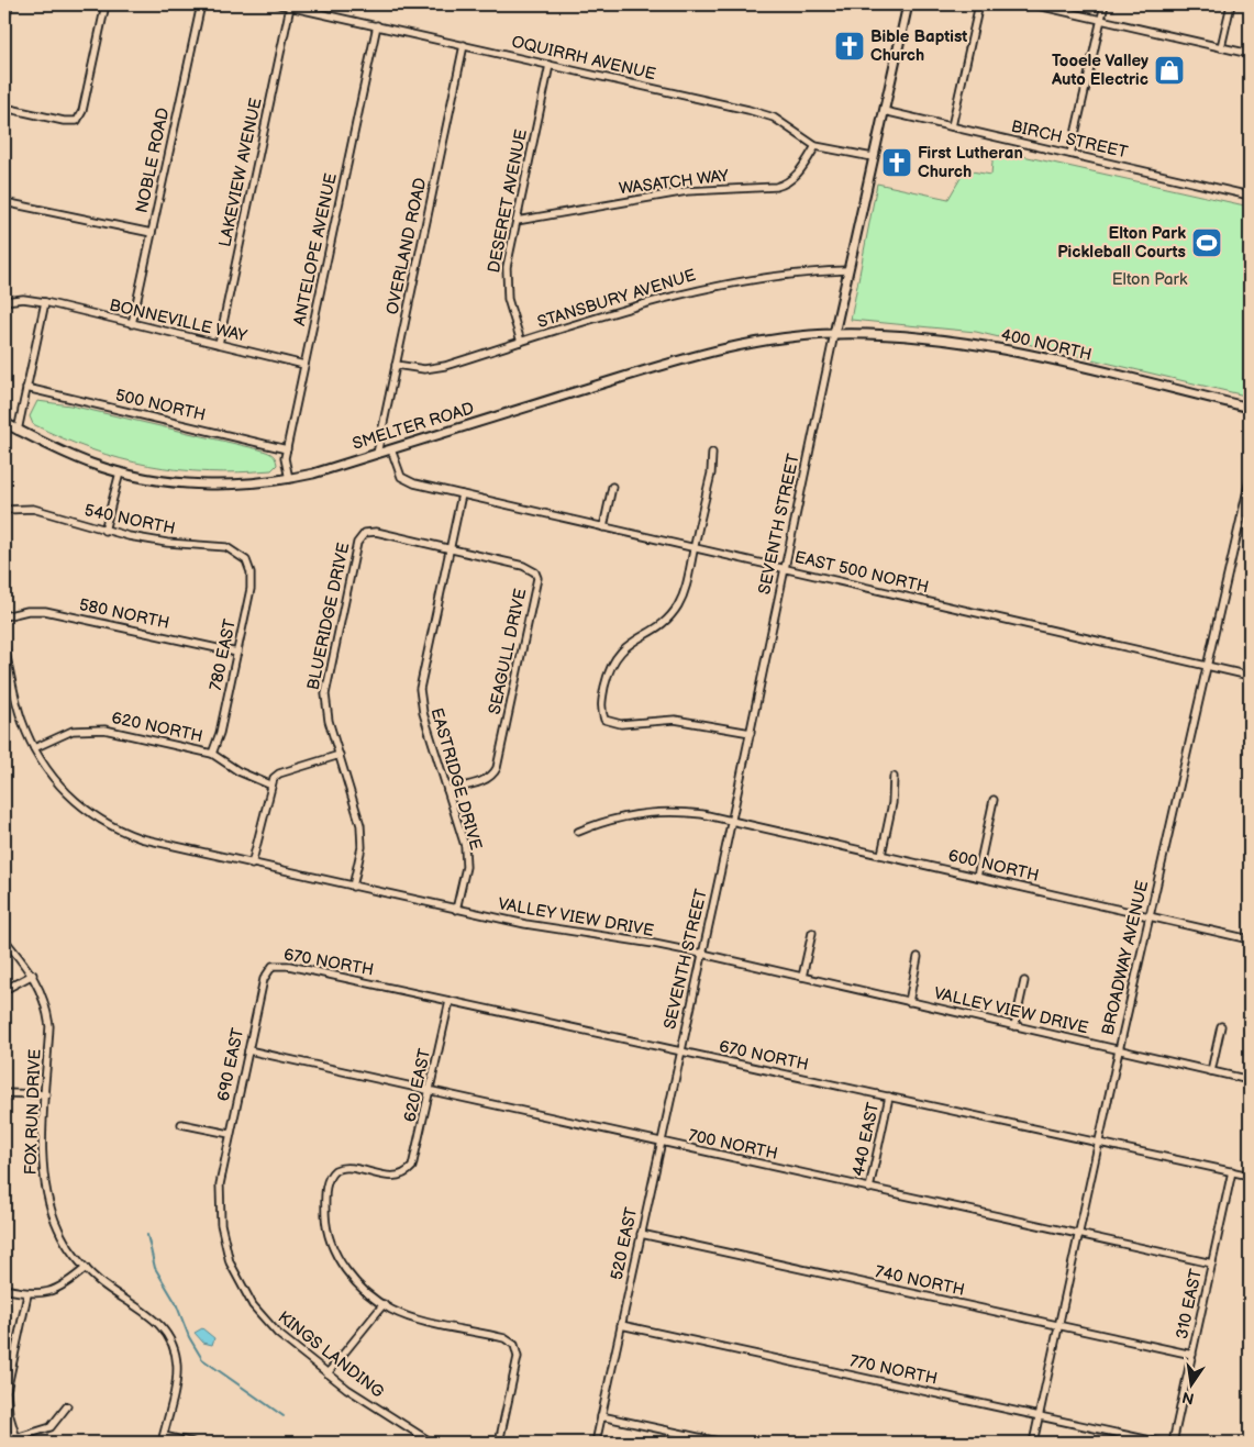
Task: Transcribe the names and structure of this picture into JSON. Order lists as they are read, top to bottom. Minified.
{"streets":{"street":["OQUIRRH AVENUE","BIRCH STREET","NOBLE ROAD","LAKEVIEW AVENUE","WASATCH WAY","DESERET AVENUE","OVERLAND ROAD","ANTELOPE AVENUE","STANSBURY AVENUE","BONNEVILLE WAY","400 NORTH","500 NORTH","SMELTER ROAD","540 NORTH","SEVENTH STREET","EAST 500 NORTH","580 NORTH","BLUERIDGE DRIVE","SEAGULL DRIVE","780 EAST","620 NORTH","EASTRIDGE DRIVE","600 NORTH","VALLEY VIEW DRIVE","BROADWAY AVENUE","670 NORTH","690 EAST","620 EAST","FOX RUN DRIVE","440 EAST","700 NORTH","520 EAST","740 NORTH","310 EAST","KINGS LANDING","770 NORTH"]},"crossings":[["OQUIRRH AVENUE","LAKEVIEW AVENUE"],["OQUIRRH AVENUE","WASATCH WAY"],["OQUIRRH AVENUE","DESERET AVENUE"],["OQUIRRH AVENUE","OVERLAND ROAD"],["OQUIRRH AVENUE","ANTELOPE AVENUE"],["OQUIRRH AVENUE","SEVENTH STREET"],["BIRCH STREET","SEVENTH STREET"],["NOBLE ROAD","BONNEVILLE WAY"],["LAKEVIEW AVENUE","BONNEVILLE WAY"],["WASATCH WAY","DESERET AVENUE"],["DESERET AVENUE","STANSBURY AVENUE"],["OVERLAND ROAD","STANSBURY AVENUE"],["OVERLAND ROAD","SMELTER ROAD"],["ANTELOPE AVENUE","BONNEVILLE WAY"],["ANTELOPE AVENUE","500 NORTH"],["ANTELOPE AVENUE","SMELTER ROAD"],["STANSBURY AVENUE","SEVENTH STREET"],["400 NORTH","SMELTER ROAD"],["400 NORTH","SEVENTH STREET"],["SMELTER ROAD","SEVENTH STREET"],["SMELTER ROAD","EAST 500 NORTH"],["540 NORTH","780 EAST"],["SEVENTH STREET","EAST 500 NORTH"],["SEVENTH STREET","600 NORTH"],["SEVENTH STREET","VALLEY VIEW DRIVE"],["SEVENTH STREET","670 NORTH"],["SEVENTH STREET","520 EAST"],["EAST 500 NORTH","EASTRIDGE DRIVE"],["EAST 500 NORTH","BROADWAY AVENUE"],["580 NORTH","780 EAST"],["BLUERIDGE DRIVE","SEAGULL DRIVE"],["BLUERIDGE DRIVE","EASTRIDGE DRIVE"],["BLUERIDGE DRIVE","VALLEY VIEW DRIVE"],["SEAGULL DRIVE","EASTRIDGE DRIVE"],["780 EAST","620 NORTH"],["620 NORTH","VALLEY VIEW DRIVE"],["EASTRIDGE DRIVE","VALLEY VIEW DRIVE"],["600 NORTH","BROADWAY AVENUE"],["VALLEY VIEW DRIVE","BROADWAY AVENUE"],["BROADWAY AVENUE","670 NORTH"],["BROADWAY AVENUE","700 NORTH"],["BROADWAY AVENUE","740 NORTH"],["BROADWAY AVENUE","770 NORTH"],["670 NORTH","690 EAST"],["670 NORTH","620 EAST"],["670 NORTH","440 EAST"],["670 NORTH","520 EAST"],["670 NORTH","310 EAST"],["690 EAST","700 NORTH"],["690 EAST","KINGS LANDING"],["620 EAST","700 NORTH"],["440 EAST","700 NORTH"],["700 NORTH","520 EAST"],["700 NORTH","310 EAST"],["520 EAST","740 NORTH"],["520 EAST","770 NORTH"],["740 NORTH","310 EAST"]],"parks":["Elton Park"],"places":{"church":["Bible Baptist Church","First Lutheran Church"],"shop":["Tooele Valley Auto Electric"],"sports":["Elton Park Pickleball Courts"]},"north":"bottom"}
